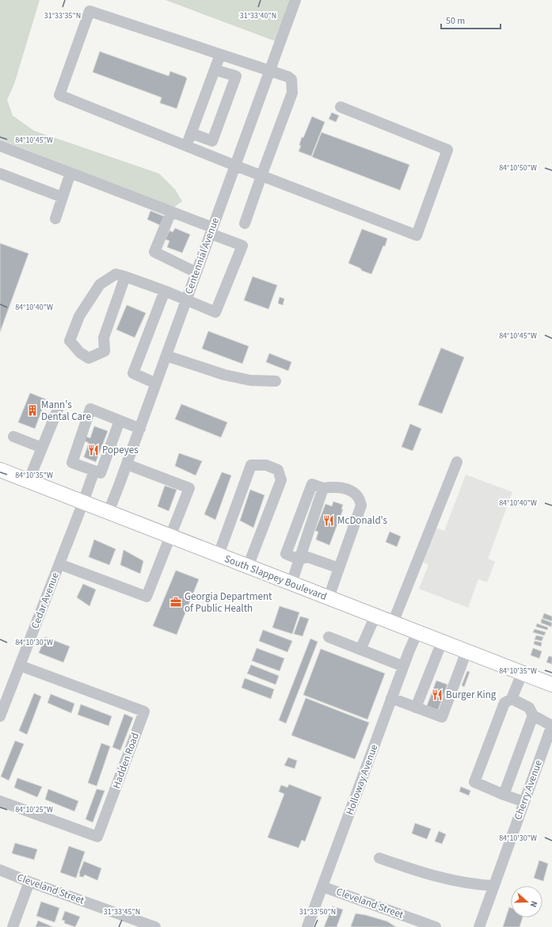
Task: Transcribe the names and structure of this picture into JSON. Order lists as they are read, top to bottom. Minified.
{"streets":{"main road":["South Slappey Boulevard"],"street":["Centennial Avenue","Cedar Avenue","Hadden Road","Holloway Avenue","Cherry Avenue","Cleveland Street"]},"crossings":[["Centennial Avenue","South Slappey Boulevard"],["South Slappey Boulevard","Cedar Avenue"],["South Slappey Boulevard","Holloway Avenue"],["Cedar Avenue","Hadden Road"],["Holloway Avenue","Cleveland Street"]],"places":{"building":["Mann's Dental Care"],"restaurant":["Popeyes","McDonald's","Burger King"],"office":["Georgia Department of Public Health"]},"scale_bar":"50 m","north":"right","coordinates":["31°33'35\"N","31°33'40\"N","84°10'45\"W","84°10'50\"W","84°10'40\"W","84°10'35\"W","84°10'30\"W","84°10'25\"W","31°33'45\"N","31°33'50\"N"]}
